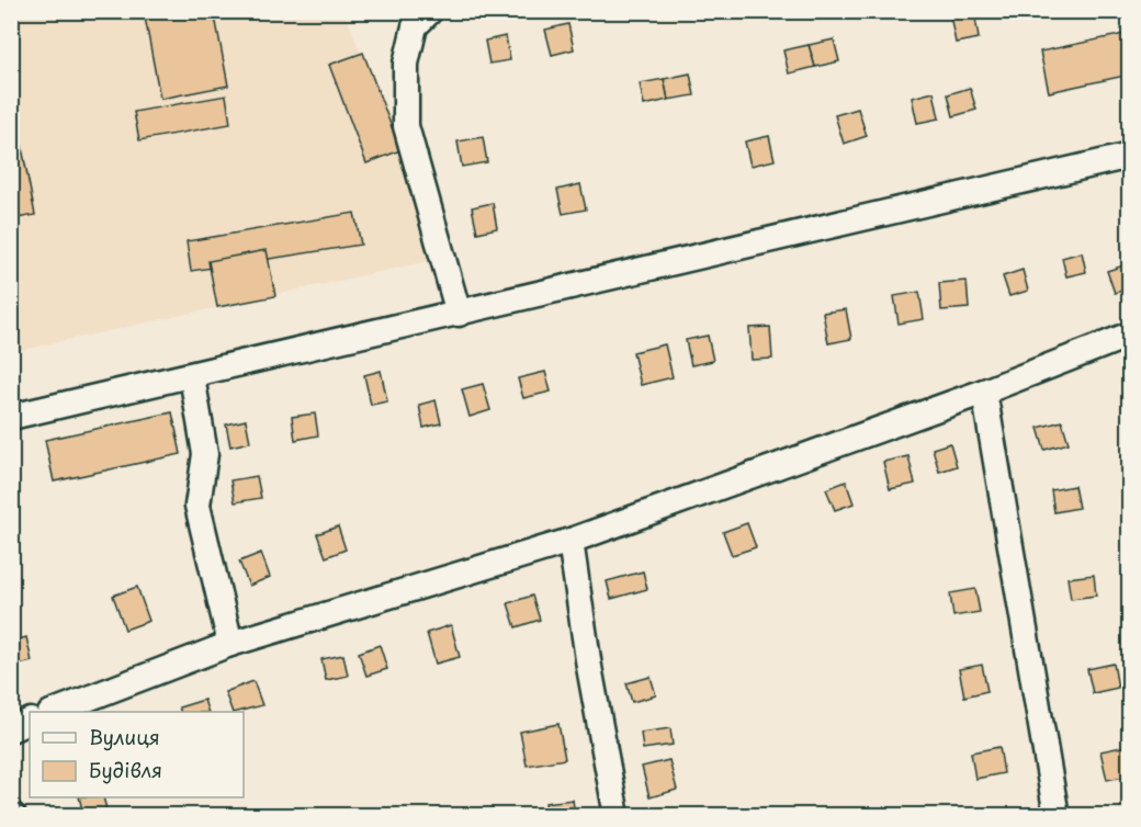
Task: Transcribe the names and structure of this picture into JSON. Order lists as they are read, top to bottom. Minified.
{"legend":["Вулиця","Будівля"]}
